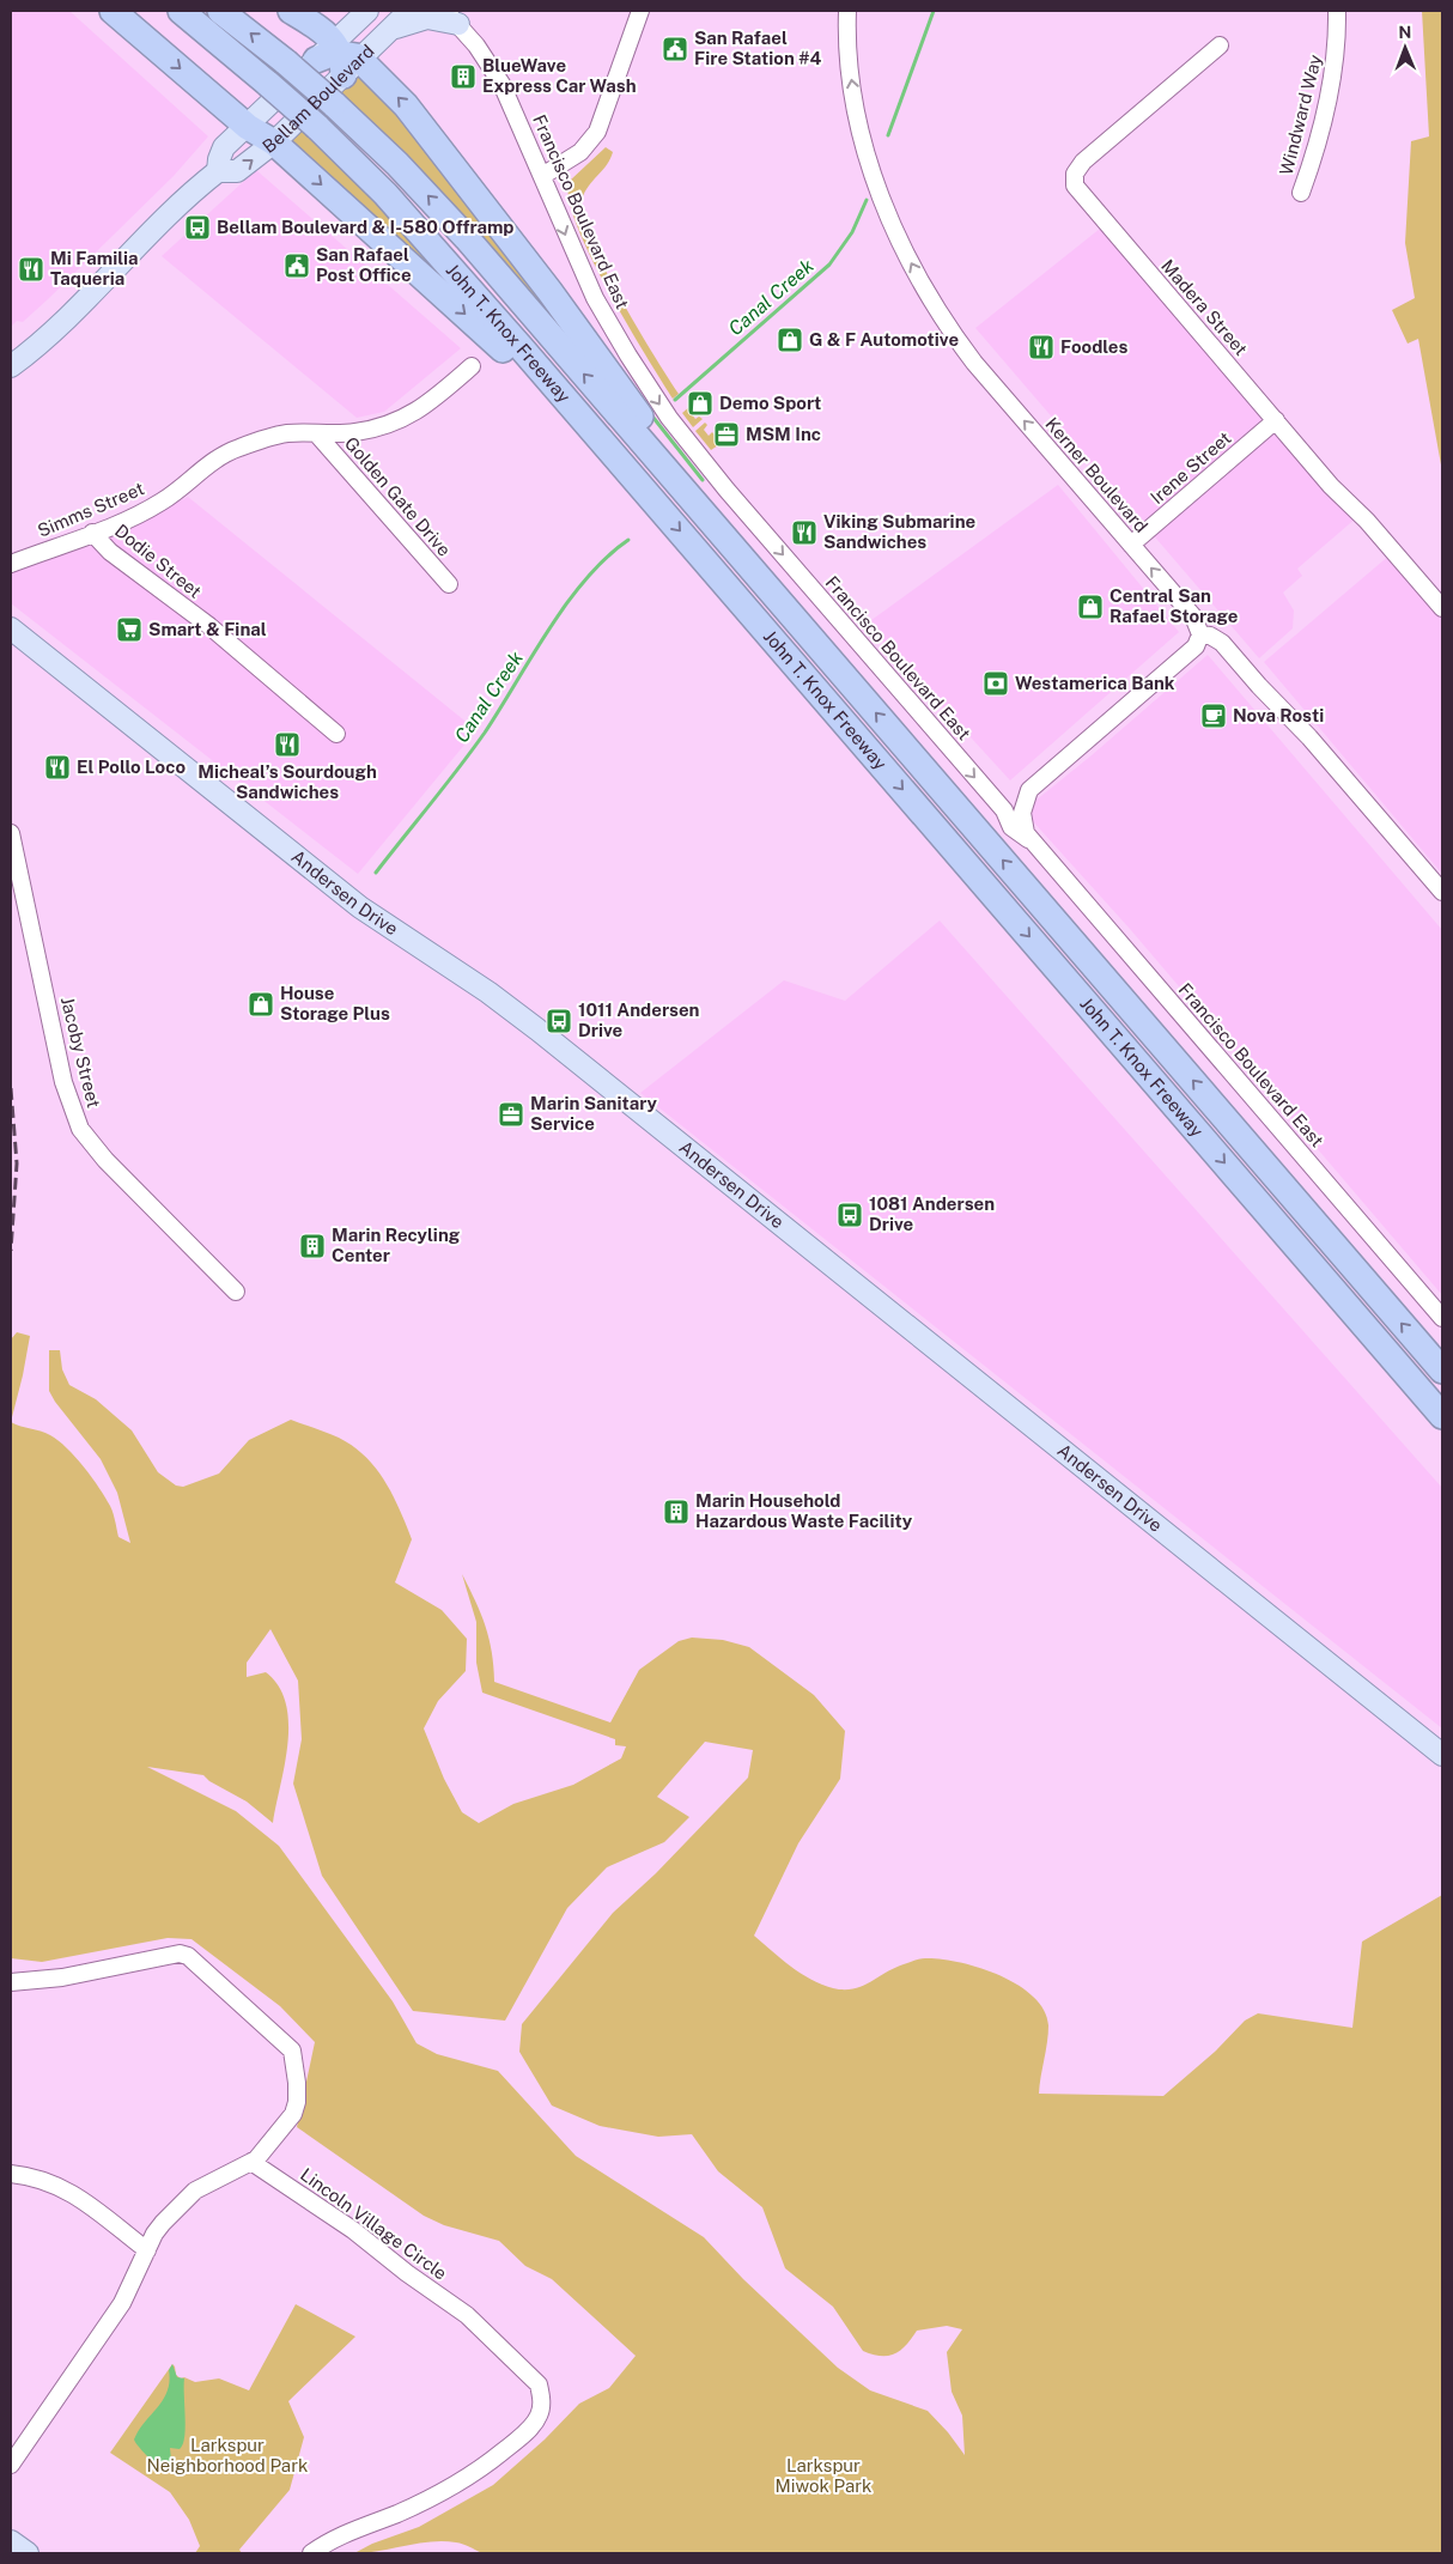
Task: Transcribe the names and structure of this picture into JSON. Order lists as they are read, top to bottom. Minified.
{"streets":{"highway":["John T. Knox Freeway"],"main road":["Bellam Boulevard","Andersen Drive"],"street":["Windward Way","Francisco Boulevard East","Madera Street","Irene Street","Kerner Boulevard","Golden Gate Drive","Simms Street","Dodie Street","Jacoby Street","Lincoln Village Circle"]},"crossings":[["Madera Street","Irene Street"],["Irene Street","Kerner Boulevard"],["Golden Gate Drive","Simms Street"],["Simms Street","Dodie Street"]],"one_way":["Francisco Boulevard East","Kerner Boulevard"],"water":["Canal Creek"],"parks":["Larkspur Neighborhood Park","Larkspur Miwok Park"],"places":{"public building":["San Rafael Fire Station #4","San Rafael Post Office"],"building":["BlueWave Express Car Wash","Marin Recyling Center","Marin Household Hazardous Waste Facility"],"bus stop":["Bellam Boulevard & I-580 Offramp","1011 Andersen Drive","1081 Andersen Drive"],"restaurant":["Mi Familia Taqueria","Foodles","Viking Submarine Sandwiches","Micheal’s Sourdough Sandwiches","El Pollo Loco"],"shop":["G & F Automotive","Demo Sport","Central San Rafael Storage","House Storage Plus"],"office":["MSM Inc","Marin Sanitary Service"],"supermarket":["Smart & Final"],"bank":["Westamerica Bank"],"cafe":["Nova Rosti"]},"north":"top"}
